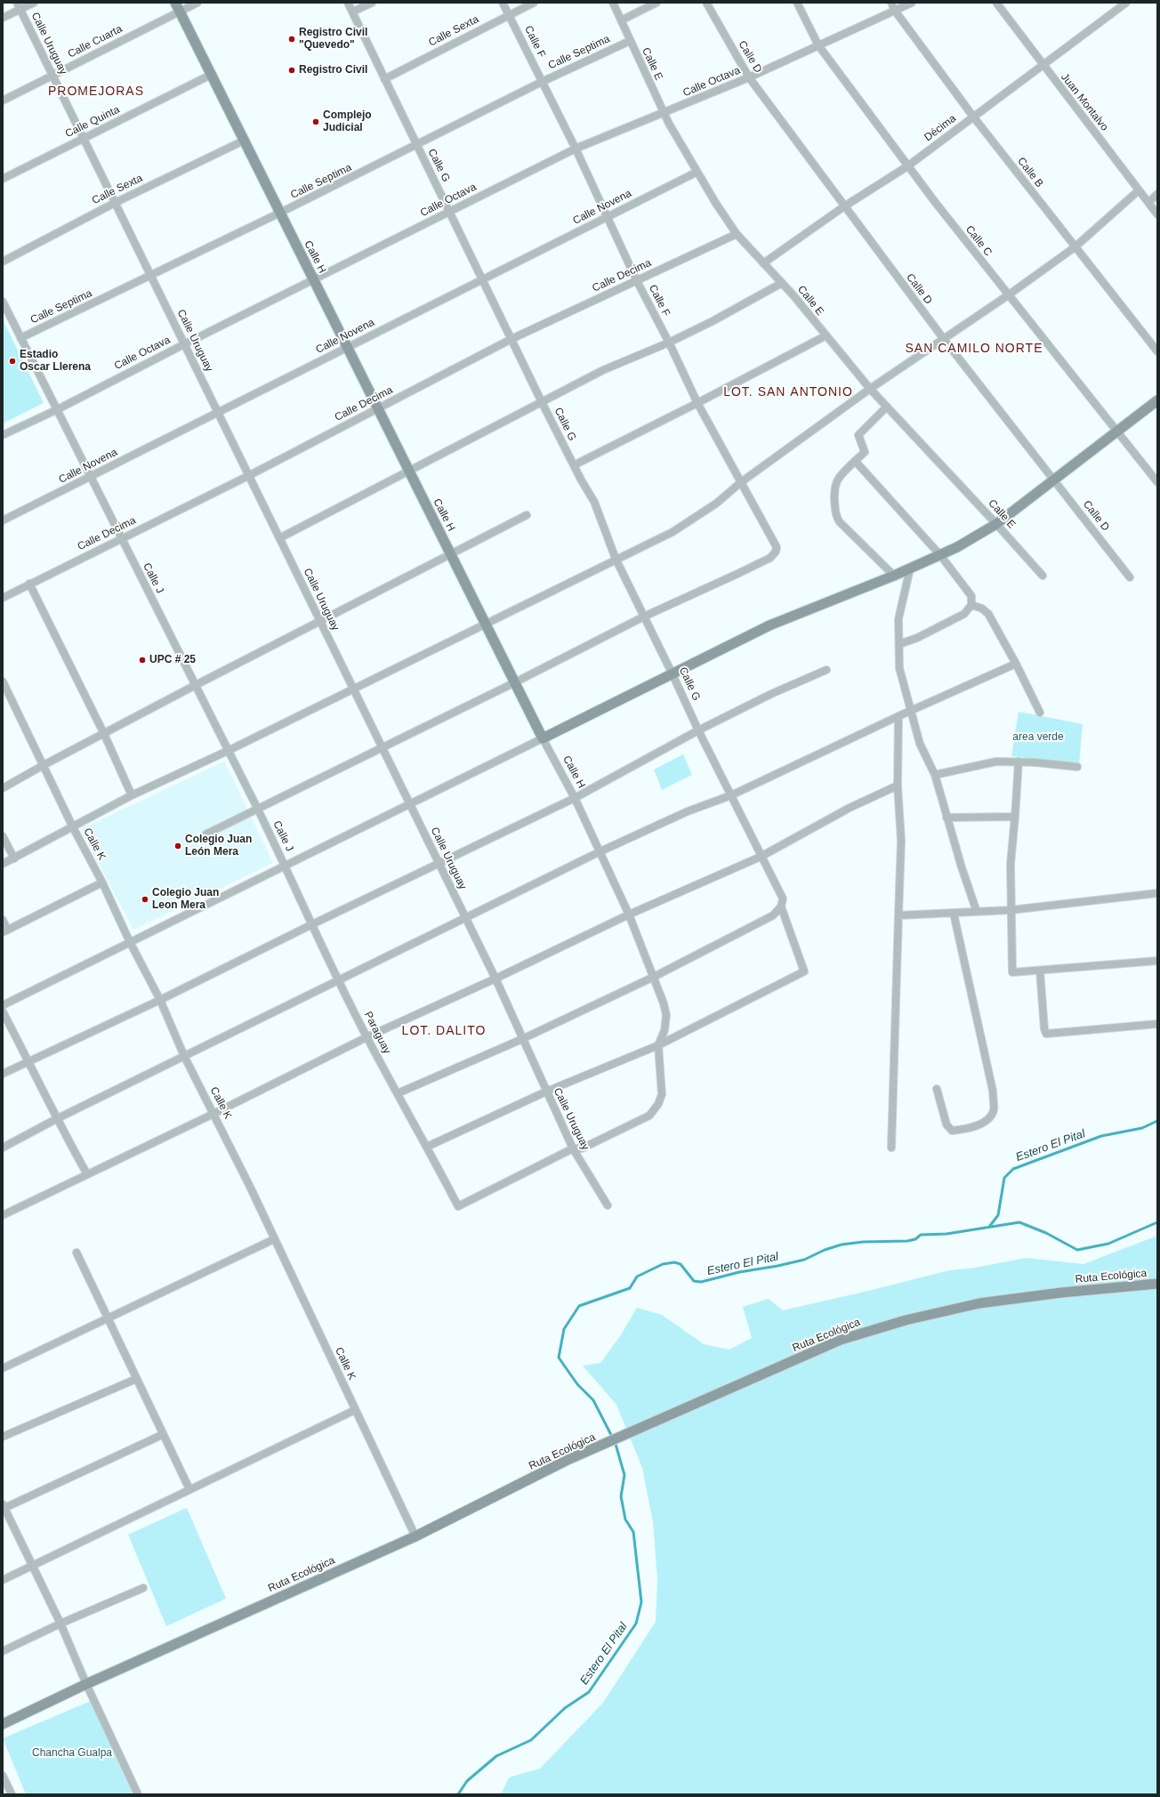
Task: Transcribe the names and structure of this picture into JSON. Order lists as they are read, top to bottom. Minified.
{"streets":{"street":["Calle Sexta","Calle Cuarta","Calle F","Calle Uruguay","Calle Septima","Calle D","Calle E","Calle Octava","Juan Montalvo","Calle Quinta","Décima","Calle G","Calle B","Calle Novena","Calle C","Calle H","Calle Decima","Calle J","Calle K","Paraguay","Ruta Ecológica"]},"crossings":[["Calle Sexta","Calle F"],["Calle Sexta","Calle Uruguay"],["Calle Sexta","Calle G"],["Calle Sexta","Calle H"],["Calle Cuarta","Calle Uruguay"],["Calle Cuarta","Calle H"],["Calle F","Calle Septima"],["Calle F","Calle Octava"],["Calle F","Calle G"],["Calle F","Calle Novena"],["Calle F","Calle Decima"],["Calle Uruguay","Calle Septima"],["Calle Uruguay","Calle Octava"],["Calle Uruguay","Calle Quinta"],["Calle Uruguay","Calle Novena"],["Calle Uruguay","Calle Decima"],["Calle Uruguay","Paraguay"],["Calle Septima","Calle E"],["Calle Septima","Calle G"],["Calle Septima","Calle H"],["Calle Septima","Calle J"],["Calle D","Calle Octava"],["Calle D","Décima"],["Calle E","Calle Octava"],["Calle E","Décima"],["Calle E","Calle Novena"],["Calle E","Calle Decima"],["Calle Octava","Calle G"],["Calle Octava","Calle B"],["Calle Octava","Calle C"],["Calle Octava","Calle H"],["Calle Octava","Calle J"],["Juan Montalvo","Décima"],["Calle Quinta","Calle H"],["Décima","Calle B"],["Décima","Calle C"],["Calle G","Calle Novena"],["Calle G","Calle H"],["Calle G","Calle Decima"],["Calle Novena","Calle H"],["Calle Novena","Calle J"],["Calle H","Calle Decima"],["Calle Decima","Calle J"],["Calle J","Paraguay"],["Calle K","Ruta Ecológica"]],"districts":["PROMEJORAS","SAN CAMILO NORTE","LOT. SAN ANTONIO","LOT. DALITO"],"water":["Estero El Pital"],"parks":["area verde","Chancha Gualpa"],"places":["Registro Civil \"Quevedo\"","Registro Civil","Complejo Judicial","Estadio Oscar Llerena","UPC # 25","Colegio Juan León Mera","Colegio Juan Leon Mera"]}
